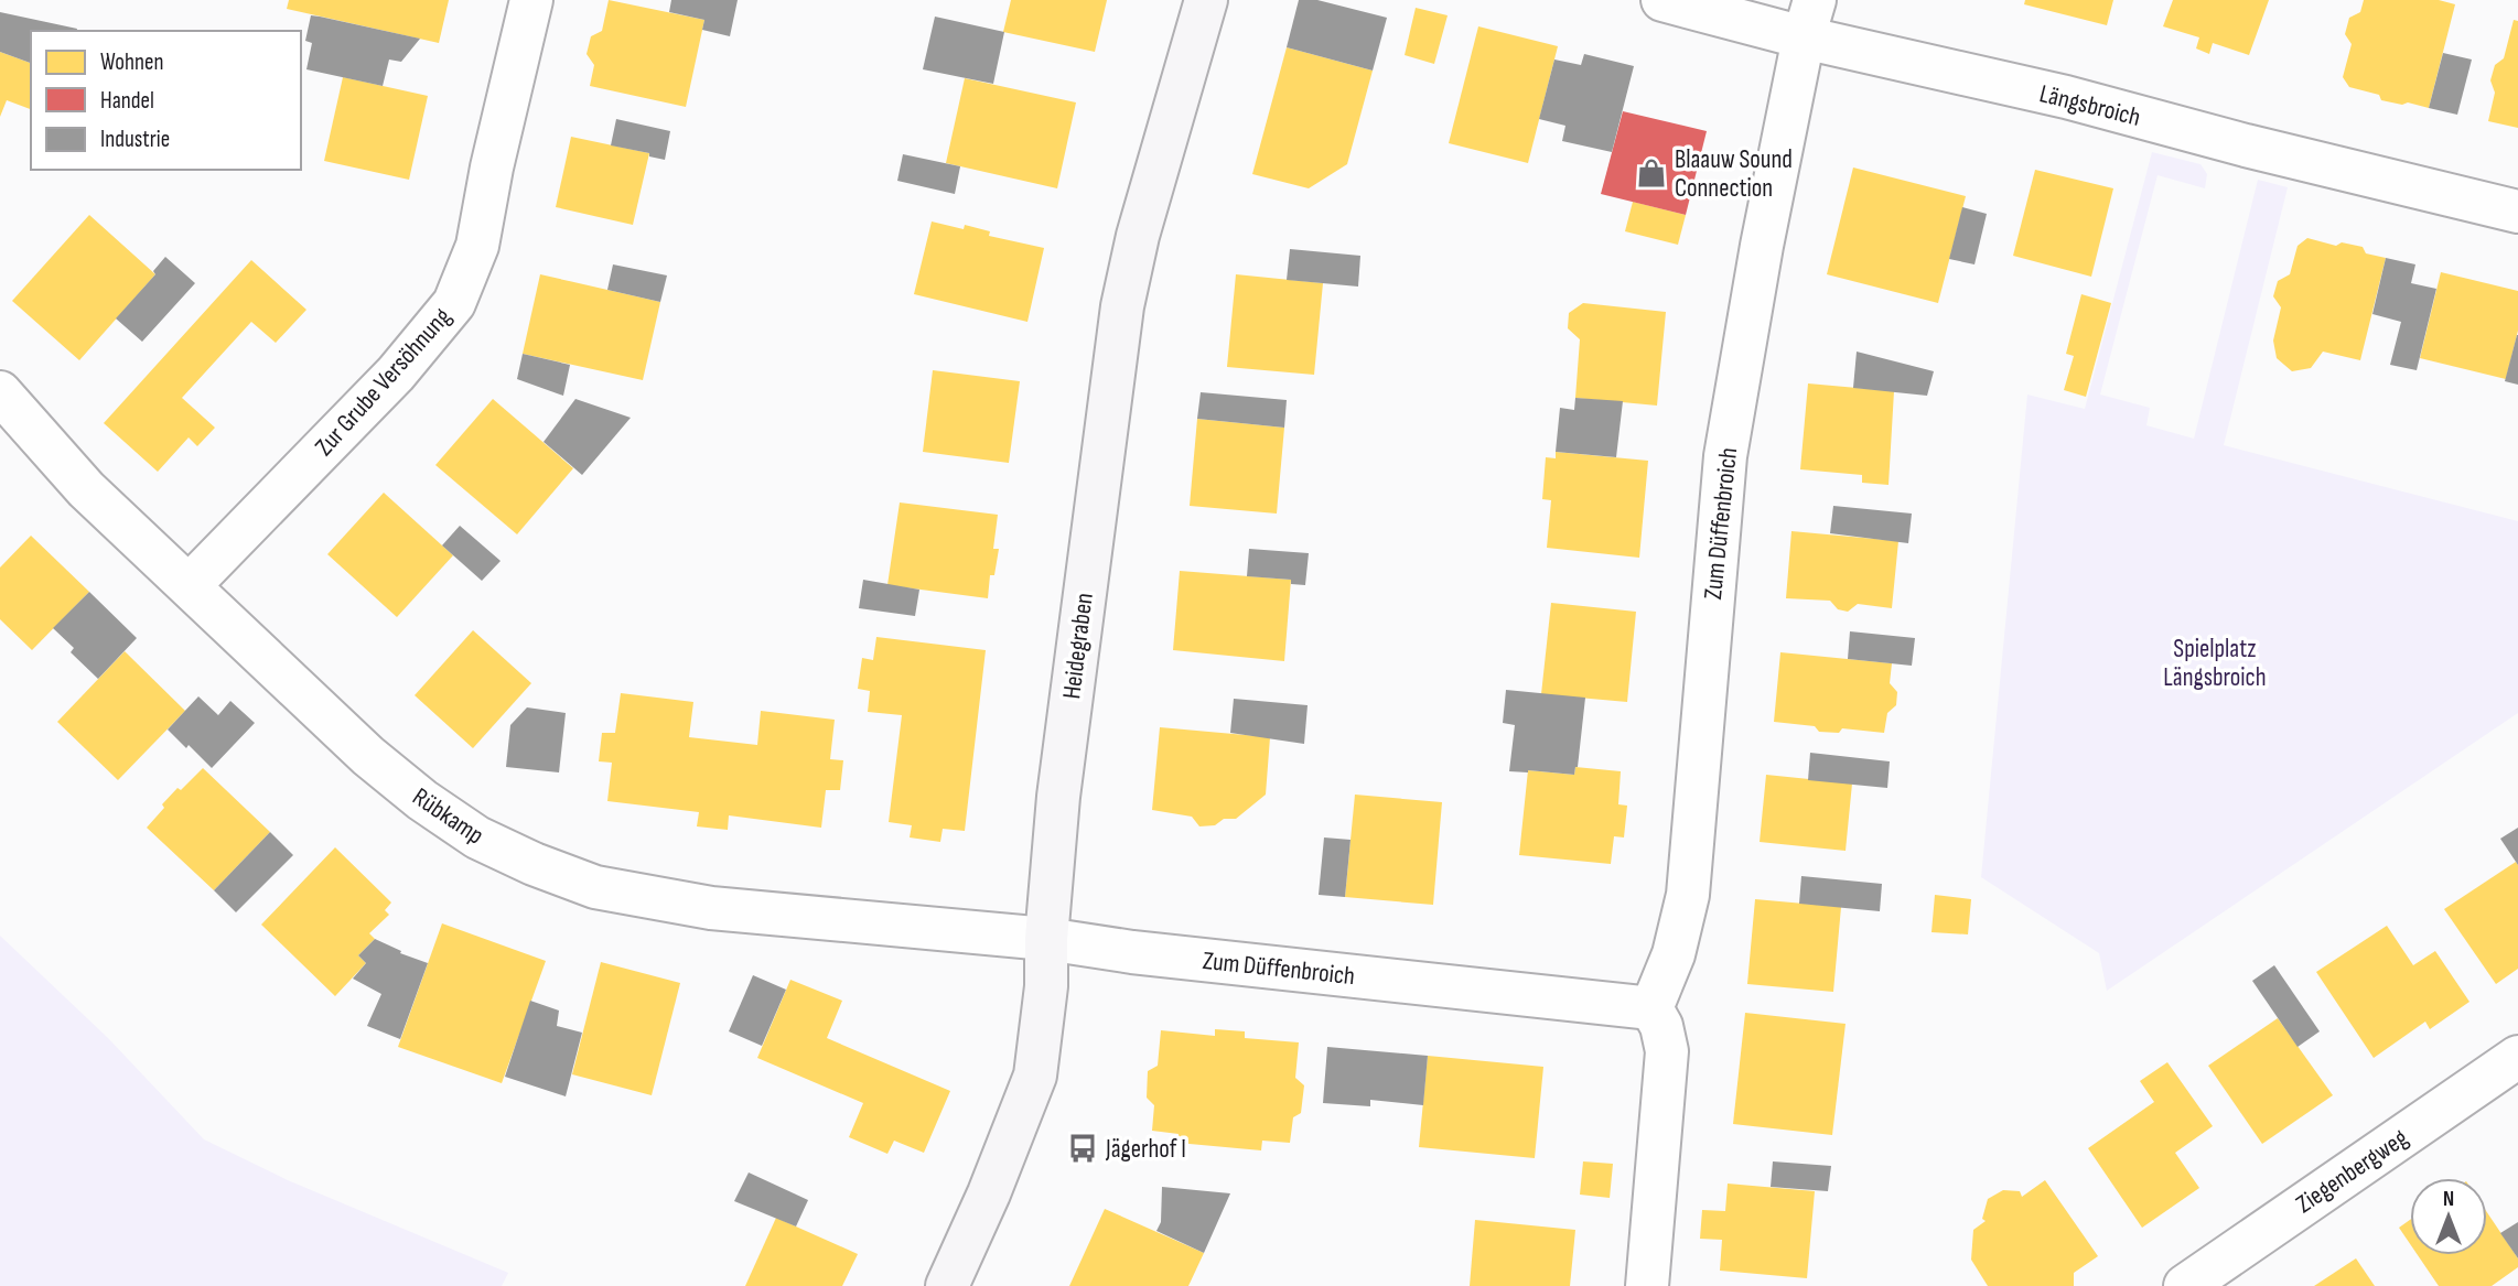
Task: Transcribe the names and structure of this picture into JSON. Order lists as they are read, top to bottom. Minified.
{"streets":{"main road":["Heidegraben"],"street":["Längsbroich","Zur Grube Versöhnung","Zum Düffenbroich","Rübkamp","Ziegenbergweg"]},"crossings":[["Längsbroich","Zum Düffenbroich"],["Zur Grube Versöhnung","Rübkamp"],["Zum Düffenbroich","Heidegraben"],["Zum Düffenbroich","Rübkamp"],["Heidegraben","Rübkamp"]],"parks":["Spielplatz Längsbroich"],"places":{"shop":["Blaauw Sound Connection"],"bus stop":["Jägerhof I"]},"legend":["Wohnen","Handel","Industrie"],"north":"top"}
